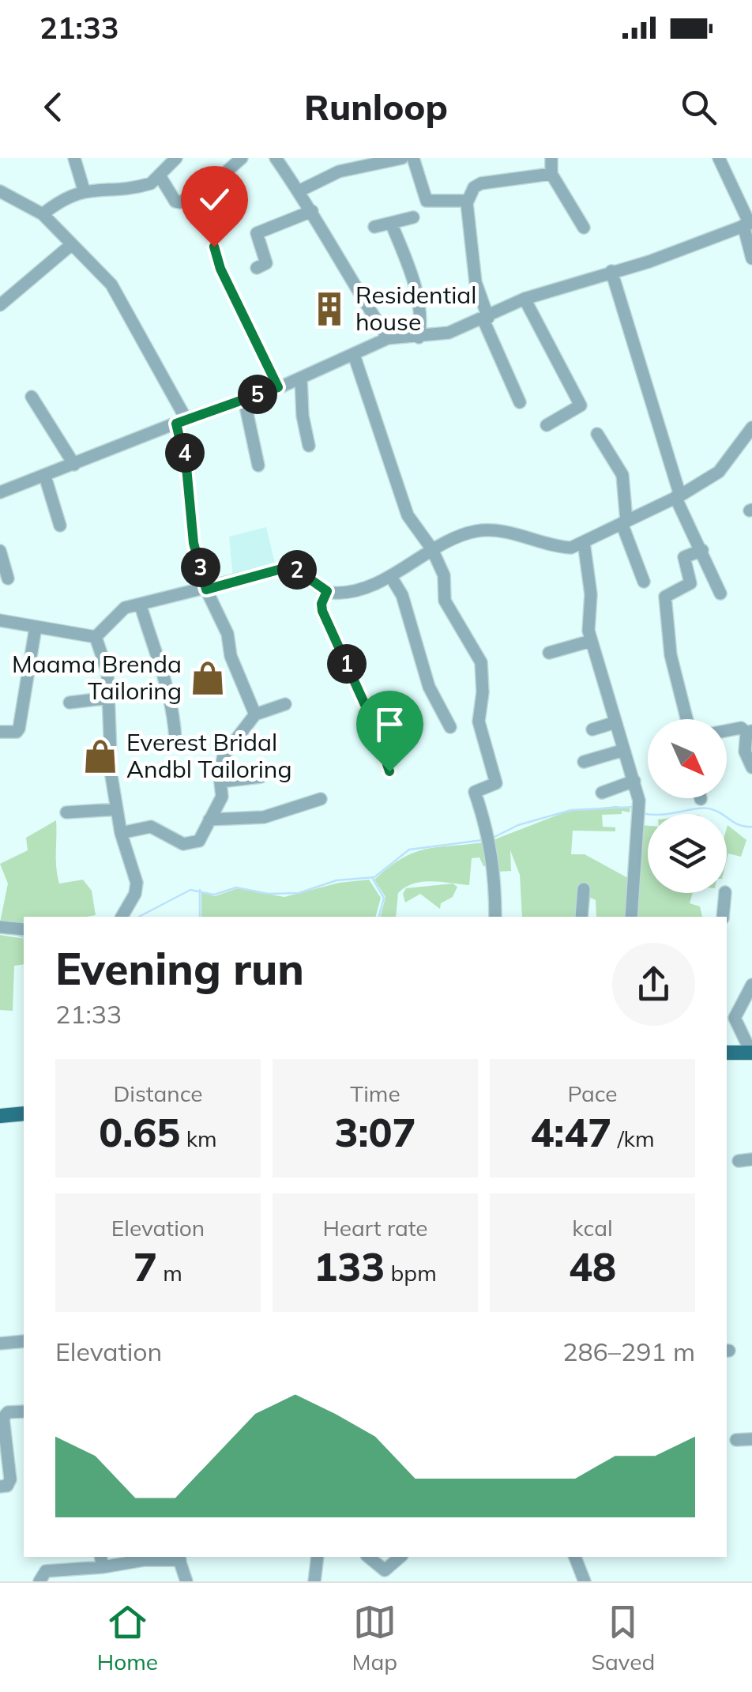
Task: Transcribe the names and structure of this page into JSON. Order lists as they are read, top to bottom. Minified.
{"places":{"building":["Residential house"],"shop":["Maama Brenda Tailoring","Everest Bridal Andbl Tailoring"]},"north":"bottom right","page":{"status":"21:33","header":"Runloop","pins":["5","4","3","2","1"],"heading":["Evening run","21:33"],"stats":[["Distance","0.65 km"],["Time","3:07"],["Pace","4:47 /km"],["Elevation","7 m"],["Heart rate","133 bpm"],["kcal","48"]],"chart":["Elevation","286–291 m"],"tabs":["Home","Map","Saved"]}}
